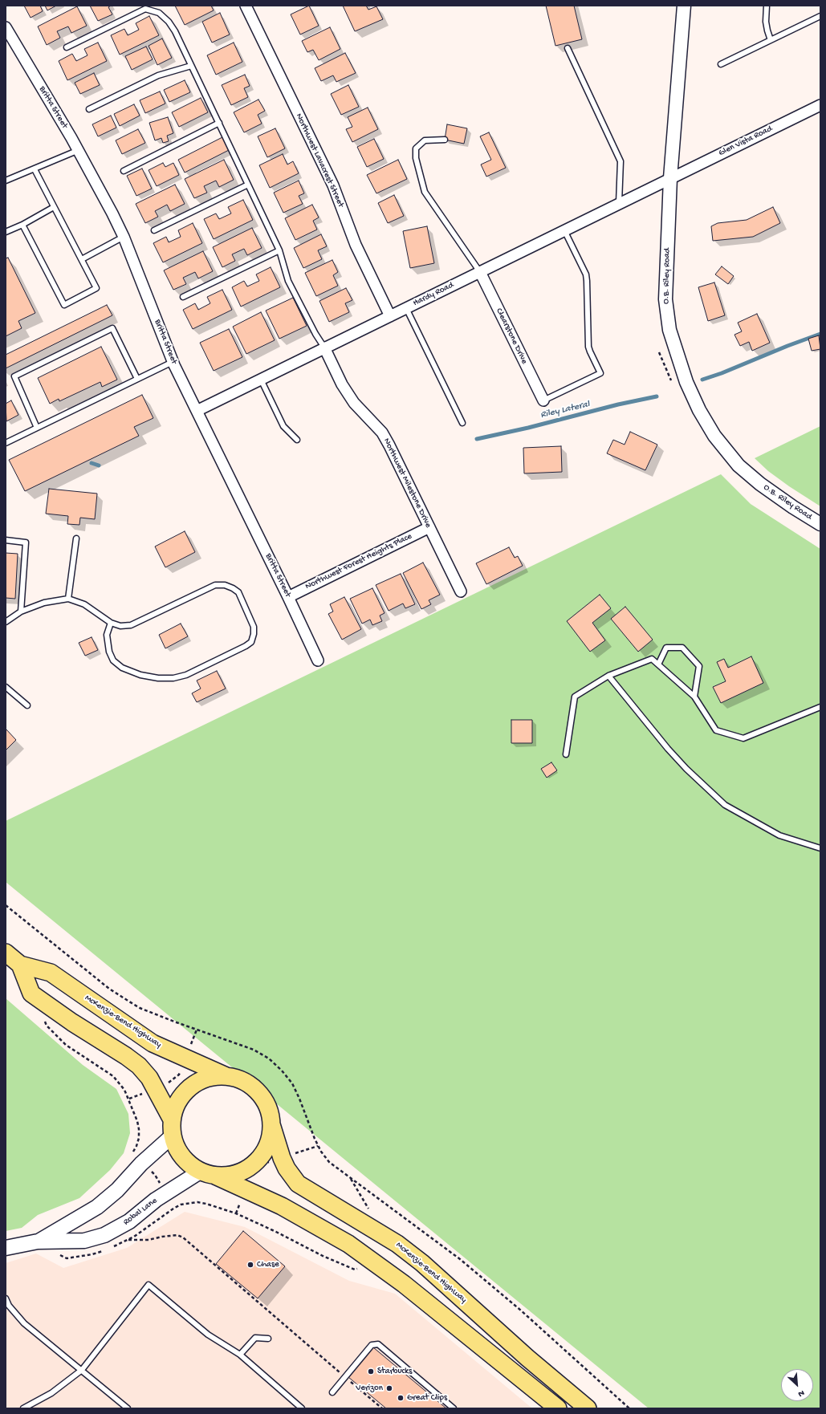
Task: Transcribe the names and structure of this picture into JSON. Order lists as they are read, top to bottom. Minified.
{"streets":{"highway":["McKenzie-Bend Highway"],"main road":["Robal Lane"],"street":["Britta Street","Glen Vista Road","Northwest Lavacrest Street","O.B. Riley Road","Hardy Road","Clearstone Drive","Northwest Milestone Drive","Northwest Forest Heights Place"]},"crossings":[["Britta Street","Hardy Road"],["Britta Street","Northwest Forest Heights Place"],["Glen Vista Road","O.B. Riley Road"],["Glen Vista Road","Hardy Road"],["Northwest Lavacrest Street","Hardy Road"],["O.B. Riley Road","Hardy Road"],["Hardy Road","Clearstone Drive"],["Hardy Road","Northwest Milestone Drive"],["Northwest Milestone Drive","Northwest Forest Heights Place"],["McKenzie-Bend Highway","Robal Lane"]],"water":["Riley Lateral"],"places":["Chase","Starbucks","Verizon","Great Clips"],"north":"bottom right"}
